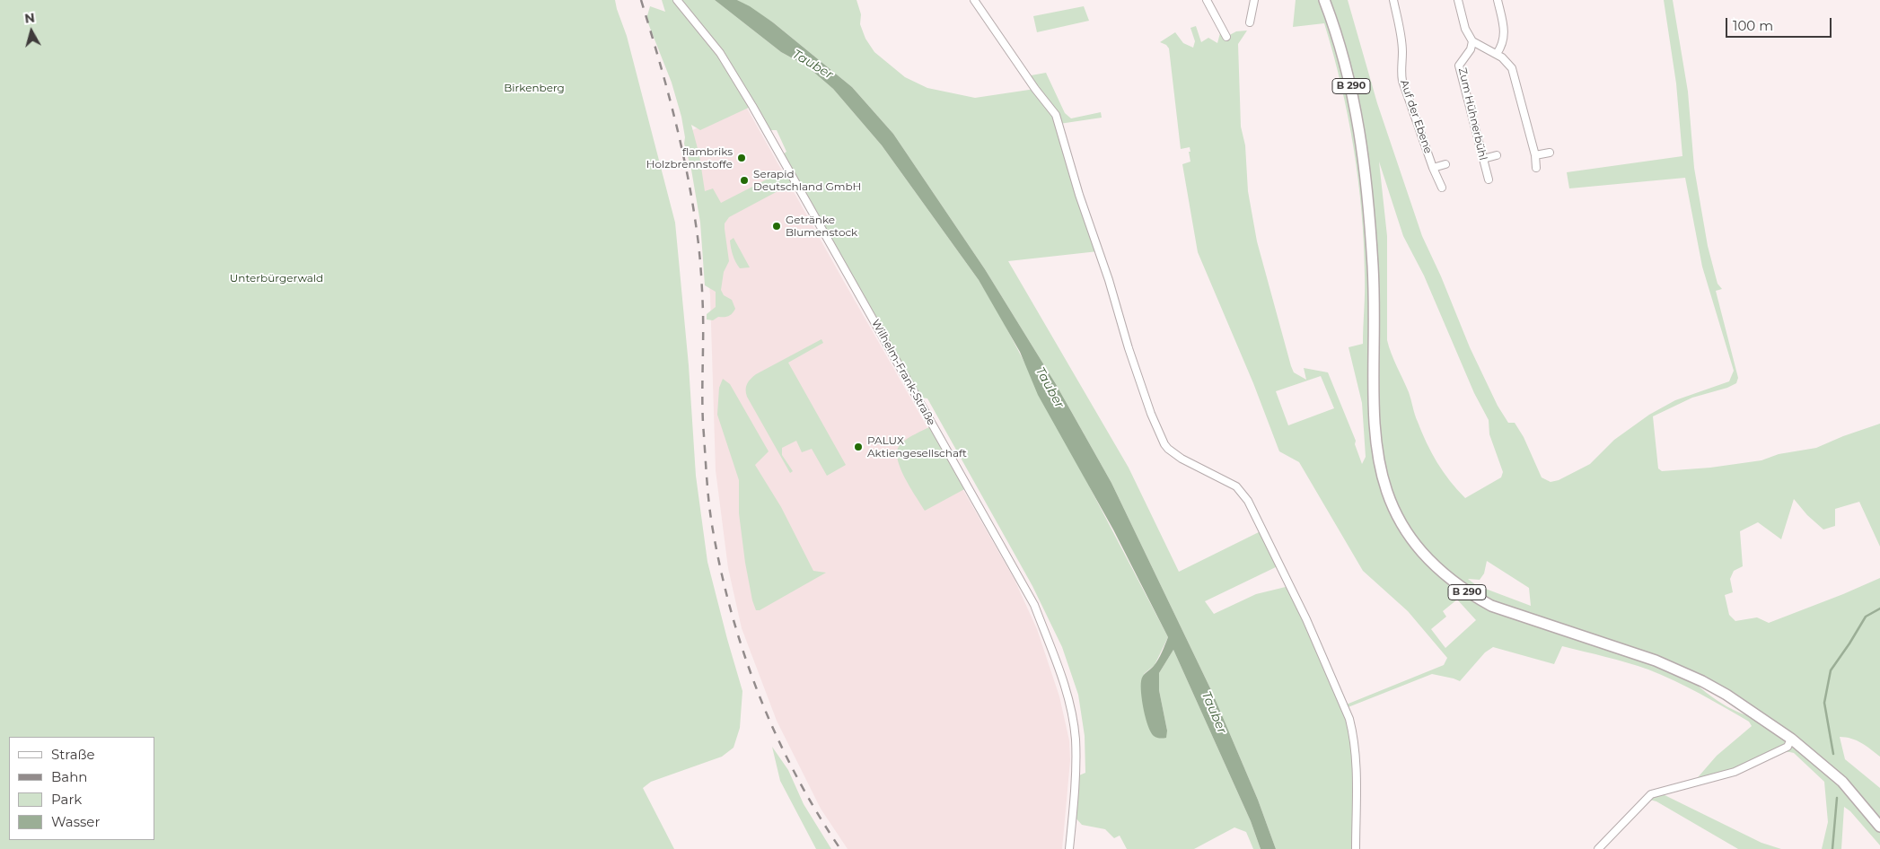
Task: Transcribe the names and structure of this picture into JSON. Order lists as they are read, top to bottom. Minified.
{"streets":{"main road":["B 290"],"street":["Zum Hühnerbühl","Auf der Ebene","Wilhelm-Frank-Straße"]},"water":["Tauber"],"parks":["Birkenberg","Unterbürgerwald"],"places":["flambriks Holzbrennstoffe","Serapid Deutschland GmbH","Getränke Blumenstock","PALUX Aktiengesellschaft"],"legend":["Straße","Bahn","Park","Wasser"],"scale_bar":"100 m","north":"top"}
